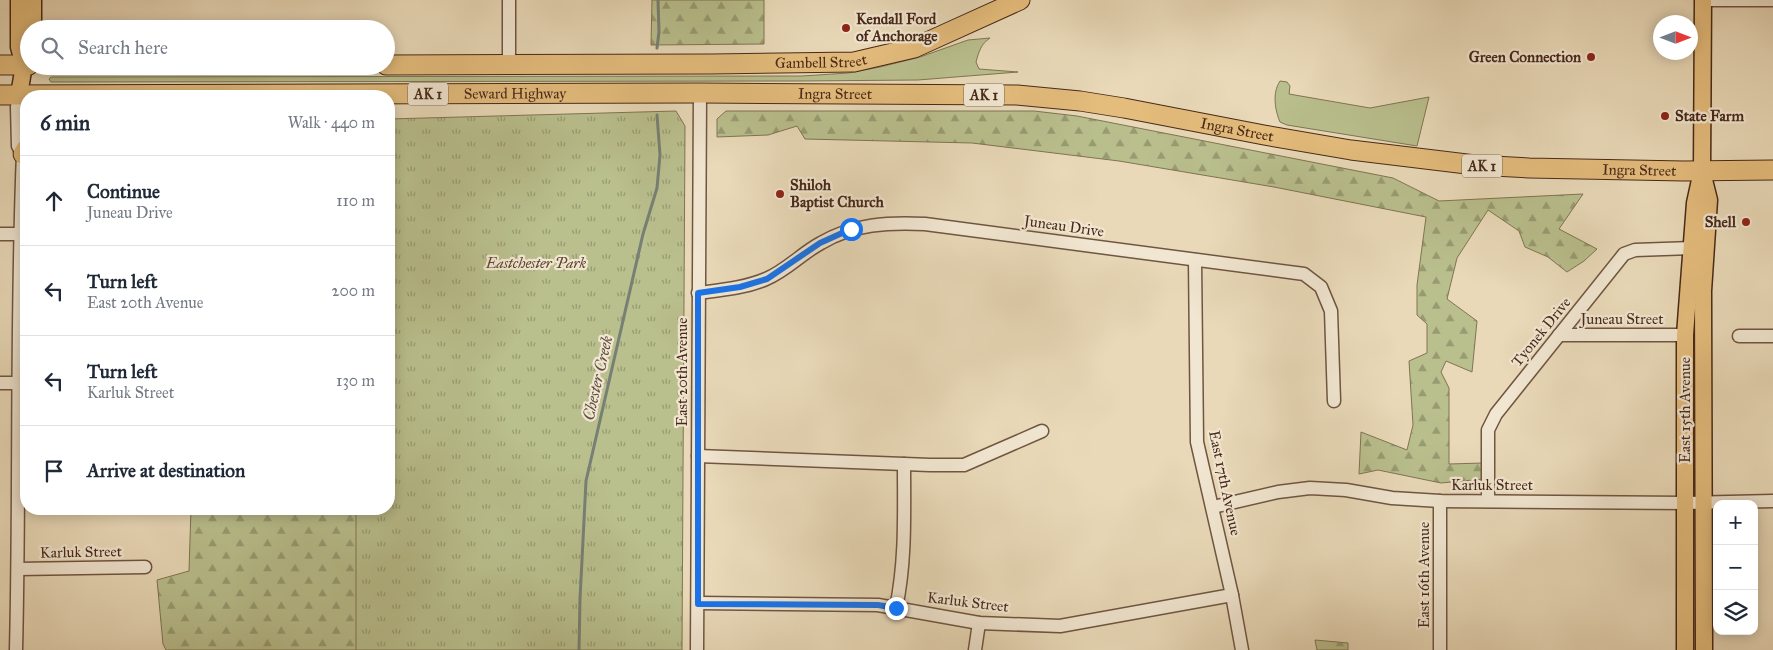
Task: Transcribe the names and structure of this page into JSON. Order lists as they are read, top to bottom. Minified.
{"streets":{"highway":["Gambell Street","AK 1","Seward Highway","Ingra Street"],"main road":["East 15th Avenue"],"street":["Juneau Drive","Juneau Street","Tyonek Drive","East 20th Avenue","East 17th Avenue","Karluk Street","East 16th Avenue"]},"crossings":[["Gambell Street","Seward Highway"],["Seward Highway","Ingra Street"],["Seward Highway","East 20th Avenue"],["Ingra Street","East 20th Avenue"],["Ingra Street","East 15th Avenue"],["Juneau Drive","East 20th Avenue"],["Juneau Drive","East 17th Avenue"],["Juneau Street","Tyonek Drive"],["Juneau Street","East 15th Avenue"],["Tyonek Drive","East 15th Avenue"],["Tyonek Drive","Karluk Street"],["East 20th Avenue","Karluk Street"],["East 15th Avenue","Karluk Street"],["East 17th Avenue","Karluk Street"],["Karluk Street","East 16th Avenue"]],"water":["Chester Creek"],"parks":["Eastchester Park"],"places":["Kendall Ford of Anchorage","Green Connection","State Farm","Shiloh Baptist Church","Shell"],"north":"right","page":{"search":"Search here","heading":["6 min","Walk · 440 m"],"list":[["Continue","Juneau Drive","110 m"],["Turn left","East 20th Avenue","200 m"],["Turn left","Karluk Street","130 m"],"Arrive at destination"],"map_buttons":["+","−"]}}
